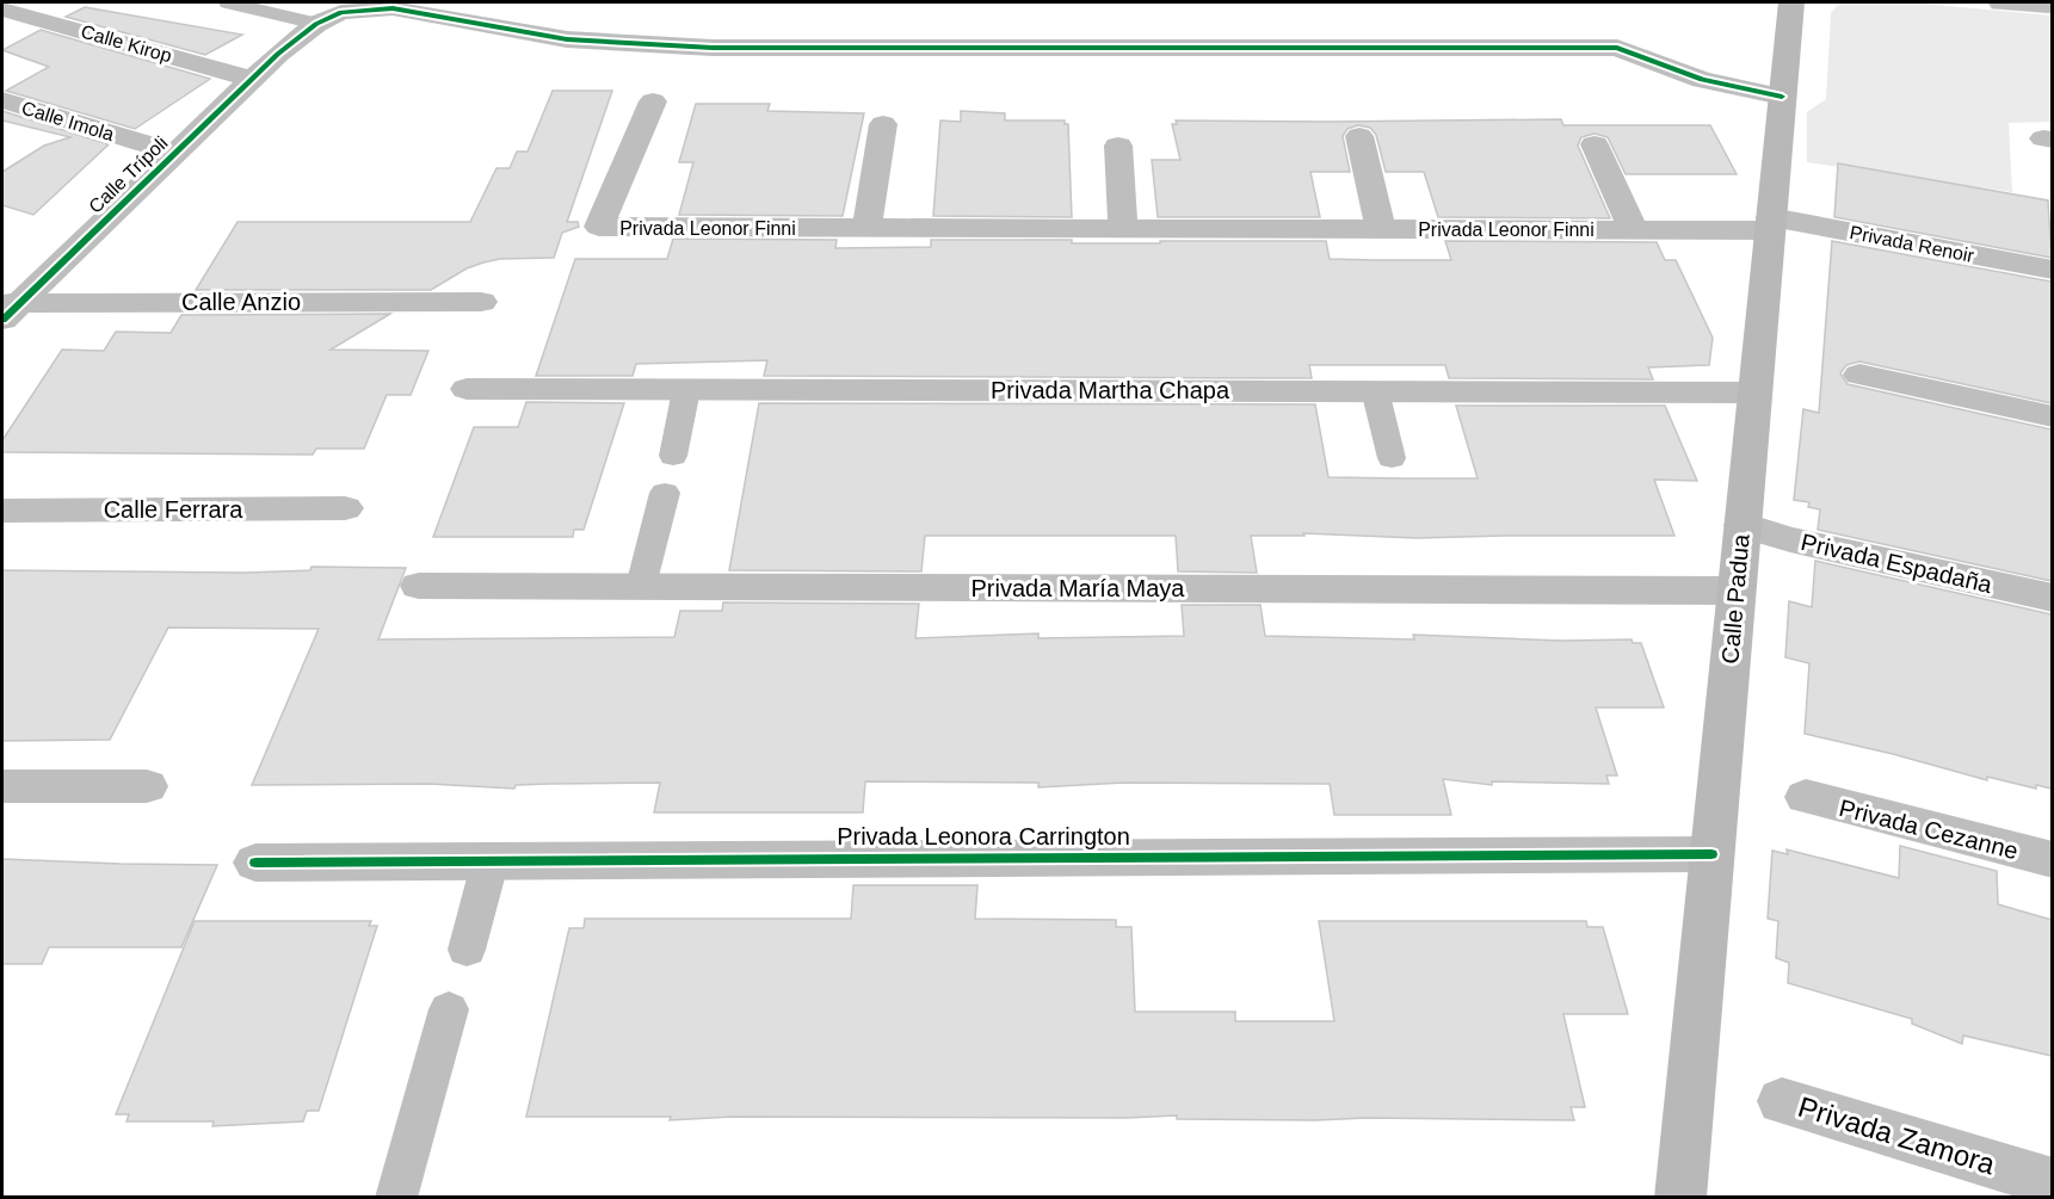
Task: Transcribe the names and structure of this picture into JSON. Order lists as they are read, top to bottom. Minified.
{"streets":{"main road":["Calle Kirop","Calle Imola","Calle Trípoli","Privada Leonor Finni","Privada Renoir","Calle Anzio","Privada Martha Chapa","Calle Ferrara","Privada Espadaña","Privada María Maya","Privada Cezanne","Privada Leonora Carrington","Privada Zamora"],"street":["Calle Padua"]},"crossings":[["Calle Kirop","Calle Trípoli"],["Calle Imola","Calle Trípoli"],["Calle Trípoli","Calle Anzio"],["Privada Leonor Finni","Privada Renoir"],["Privada Leonor Finni","Calle Padua"],["Privada Renoir","Calle Padua"],["Privada Martha Chapa","Calle Padua"],["Privada Espadaña","Calle Padua"],["Privada María Maya","Calle Padua"],["Calle Padua","Privada Leonora Carrington"]]}
